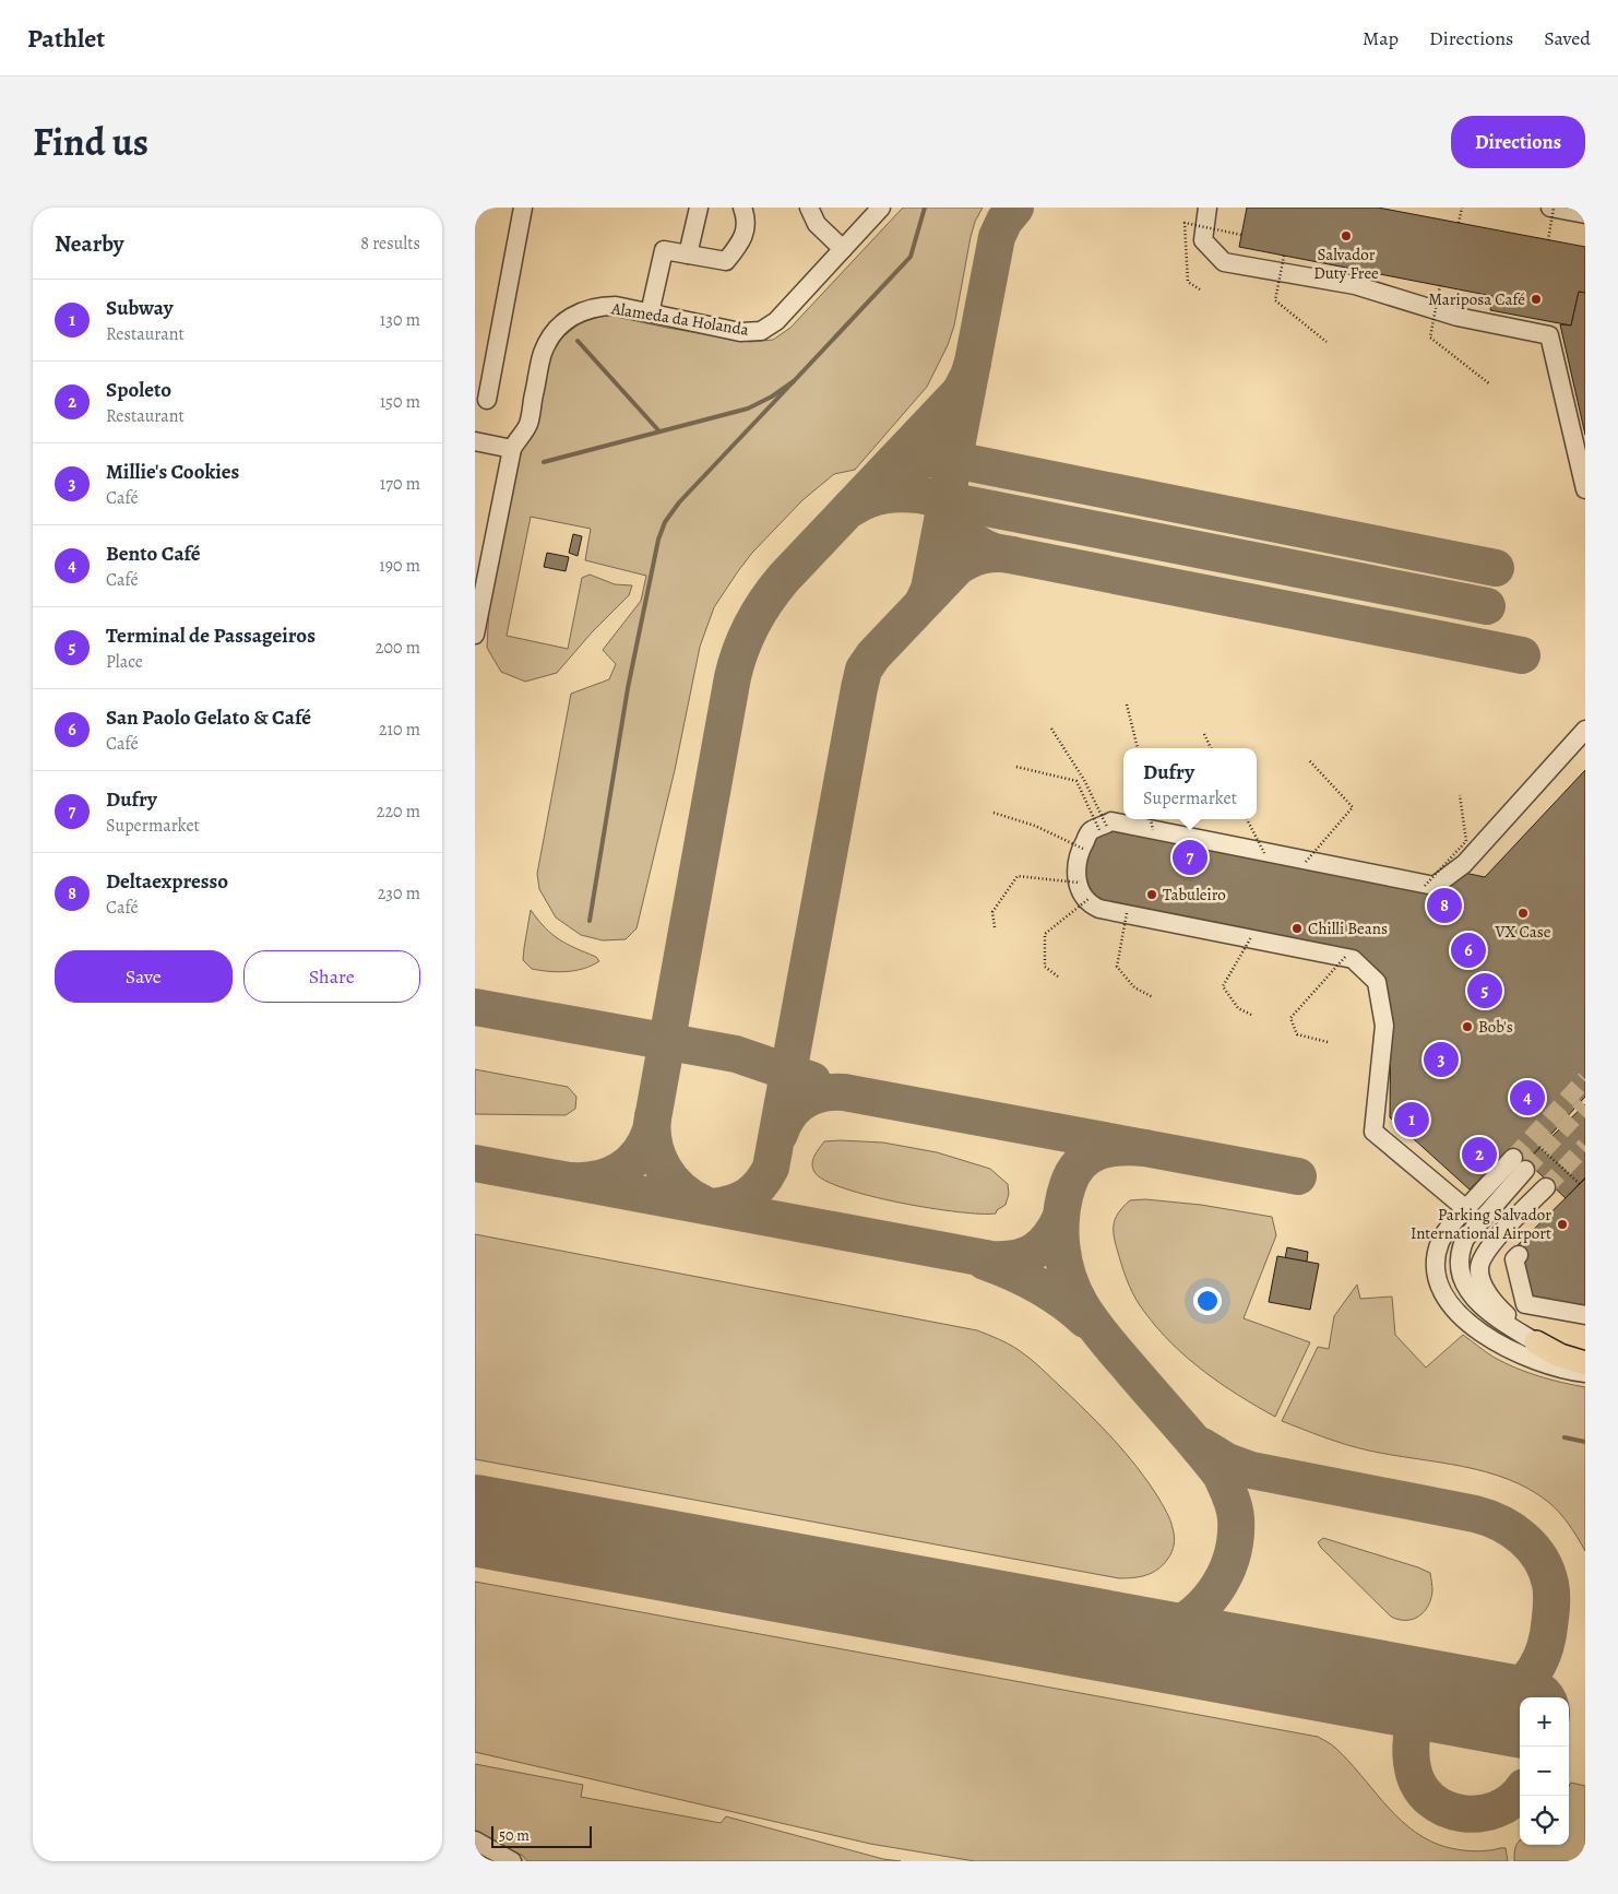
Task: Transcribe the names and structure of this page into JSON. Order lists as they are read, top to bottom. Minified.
{"streets":{"lane":["Alameda da Holanda"]},"places":["Salvador Duty Free","Mariposa Café","Tabuleiro","VX Case","Chilli Beans","Bob's","Parking Salvador International Airport"],"scale_bar":"50 m","page":{"header":"Pathlet","nav":["Map","Directions","Saved"],"title":"Find us","buttons":["Directions",["Save","Share"]],"heading":["Nearby","8 results"],"list":[{"mark":"1","name":"Subway","note":"Restaurant","value":"130 m"},{"mark":"2","name":"Spoleto","note":"Restaurant","value":"150 m"},{"mark":"3","name":"Millie's Cookies","note":"Café","value":"170 m"},{"mark":"4","name":"Bento Café","note":"Café","value":"190 m"},{"mark":"5","name":"Terminal de Passageiros","note":"Place","value":"200 m"},{"mark":"6","name":"San Paolo Gelato & Café","note":"Café","value":"210 m"},{"mark":"7","name":"Dufry","note":"Supermarket","value":"220 m"},{"mark":"8","name":"Deltaexpresso","note":"Café","value":"230 m"}],"popup":["Dufry","Supermarket"],"pins":["7","8","6","5","3","4","1","2"],"map_buttons":["+","−"],"scale":"50 m"}}
